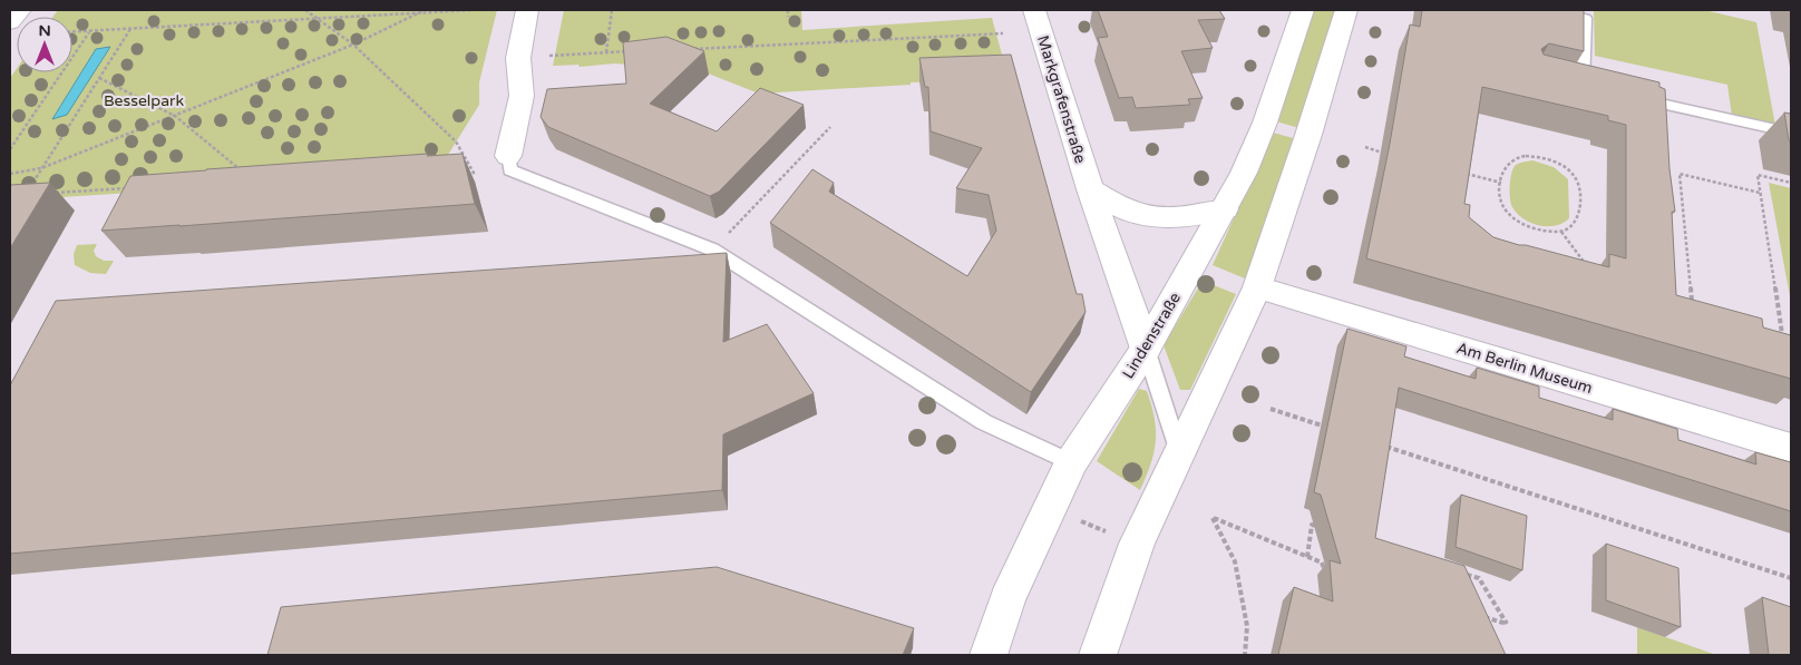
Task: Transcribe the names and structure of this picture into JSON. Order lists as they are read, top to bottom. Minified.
{"streets":{"main road":["Markgrafenstraße","Lindenstraße","Am Berlin Museum"]},"crossings":[["Markgrafenstraße","Lindenstraße"]],"parks":["Besselpark"],"north":"top"}
